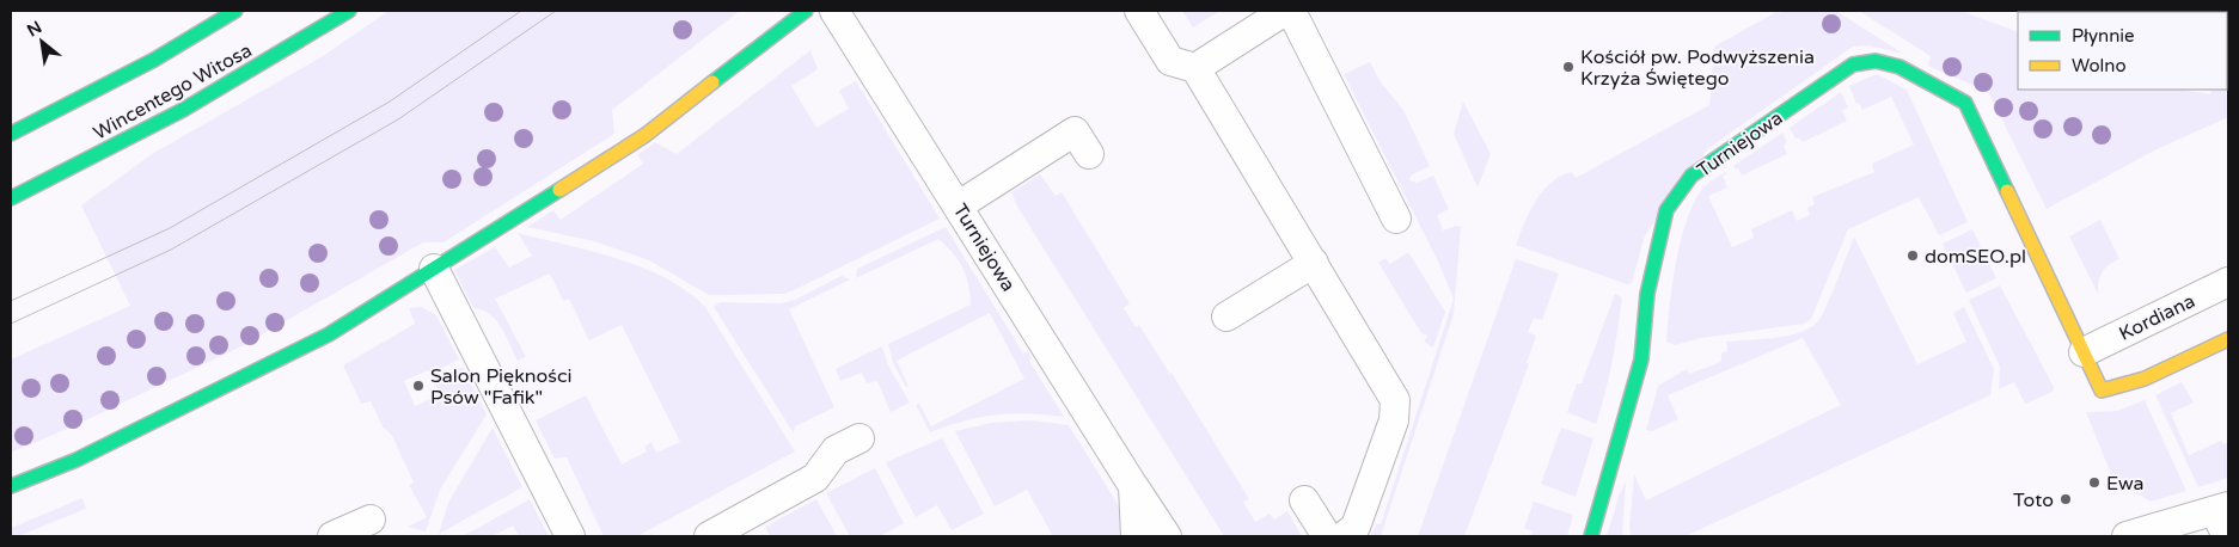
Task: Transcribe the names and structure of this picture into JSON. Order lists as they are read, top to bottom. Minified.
{"streets":{"street":["Wincentego Witosa","Turniejowa","Kordiana"]},"crossings":[["Turniejowa","Kordiana"]],"places":["Kościół pw. Podwyższenia Krzyża Świętego","domSEO.pl","Salon Piękności Psów \"Fafik\"","Ewa","Toto"],"legend":["Płynnie","Wolno"],"north":"top left"}
